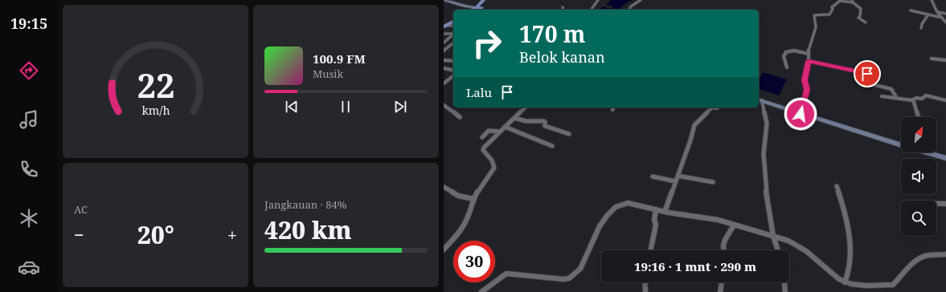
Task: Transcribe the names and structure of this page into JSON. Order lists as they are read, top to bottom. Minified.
{"north":"top right","page":{"tabs":"19:15","turn":["170 m","Belok kanan"],"song":["100.9 FM","Musik"],"then":"Lalu","tile":["AC",["Jangkauan · 84%","420 km"]],"heat":["−","20°","+"],"limit":"30","trip":"19:16 · 1 mnt · 290 m","gauge":["22","km/h"]}}
